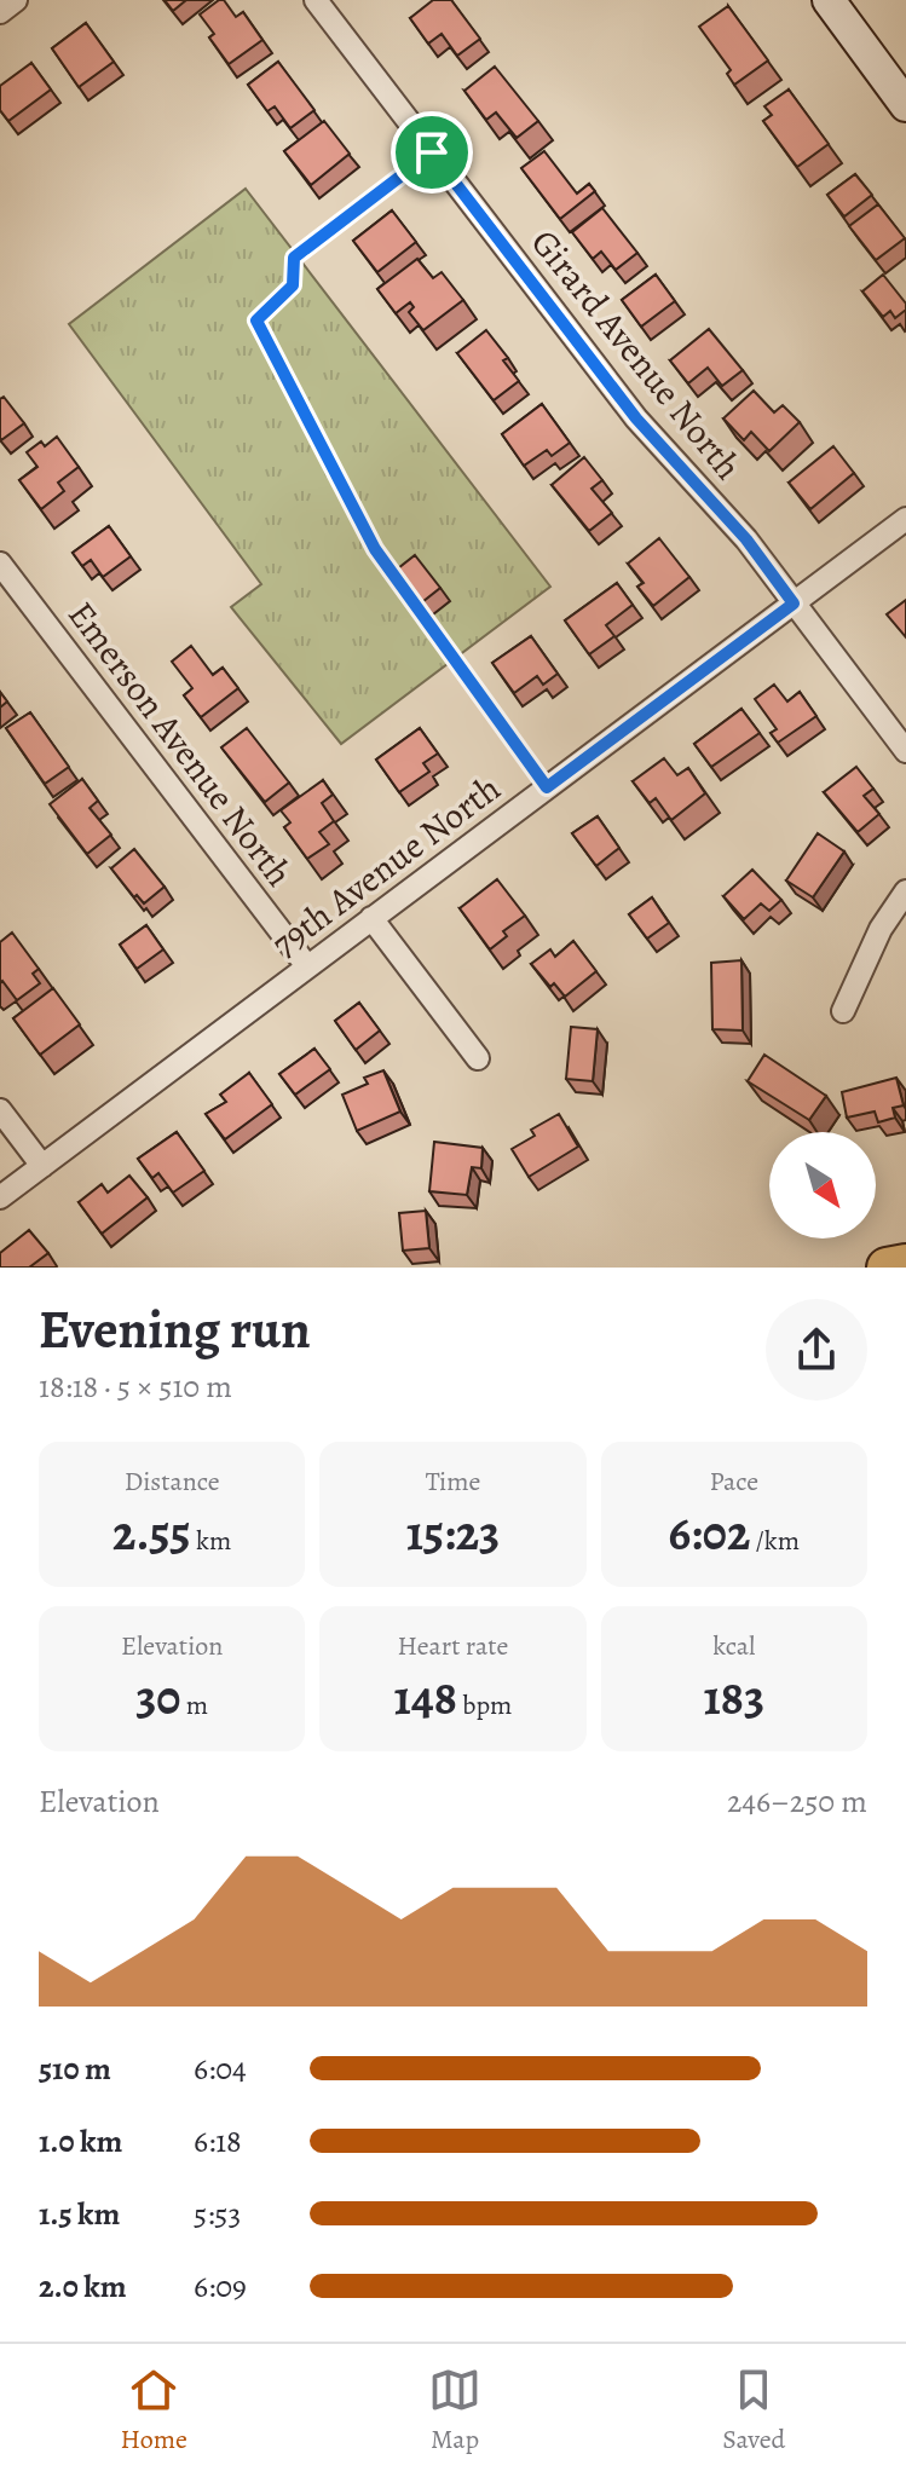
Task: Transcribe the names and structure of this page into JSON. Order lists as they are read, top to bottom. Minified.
{"streets":{"street":["Girard Avenue North","Emerson Avenue North","79th Avenue North"]},"crossings":[["Girard Avenue North","79th Avenue North"],["Emerson Avenue North","79th Avenue North"]],"north":"bottom right","page":{"heading":["Evening run","18:18 · 5 × 510 m"],"stats":[["Distance","2.55 km"],["Time","15:23"],["Pace","6:02 /km"],["Elevation","30 m"],["Heart rate","148 bpm"],["kcal","183"]],"chart":["Elevation","246–250 m"],"list":[{"name":"510 m","note":"6:04"},{"name":"1.0 km","note":"6:18"},{"name":"1.5 km","note":"5:53"},{"name":"2.0 km","note":"6:09"}],"tabs":["Home","Map","Saved"]}}
